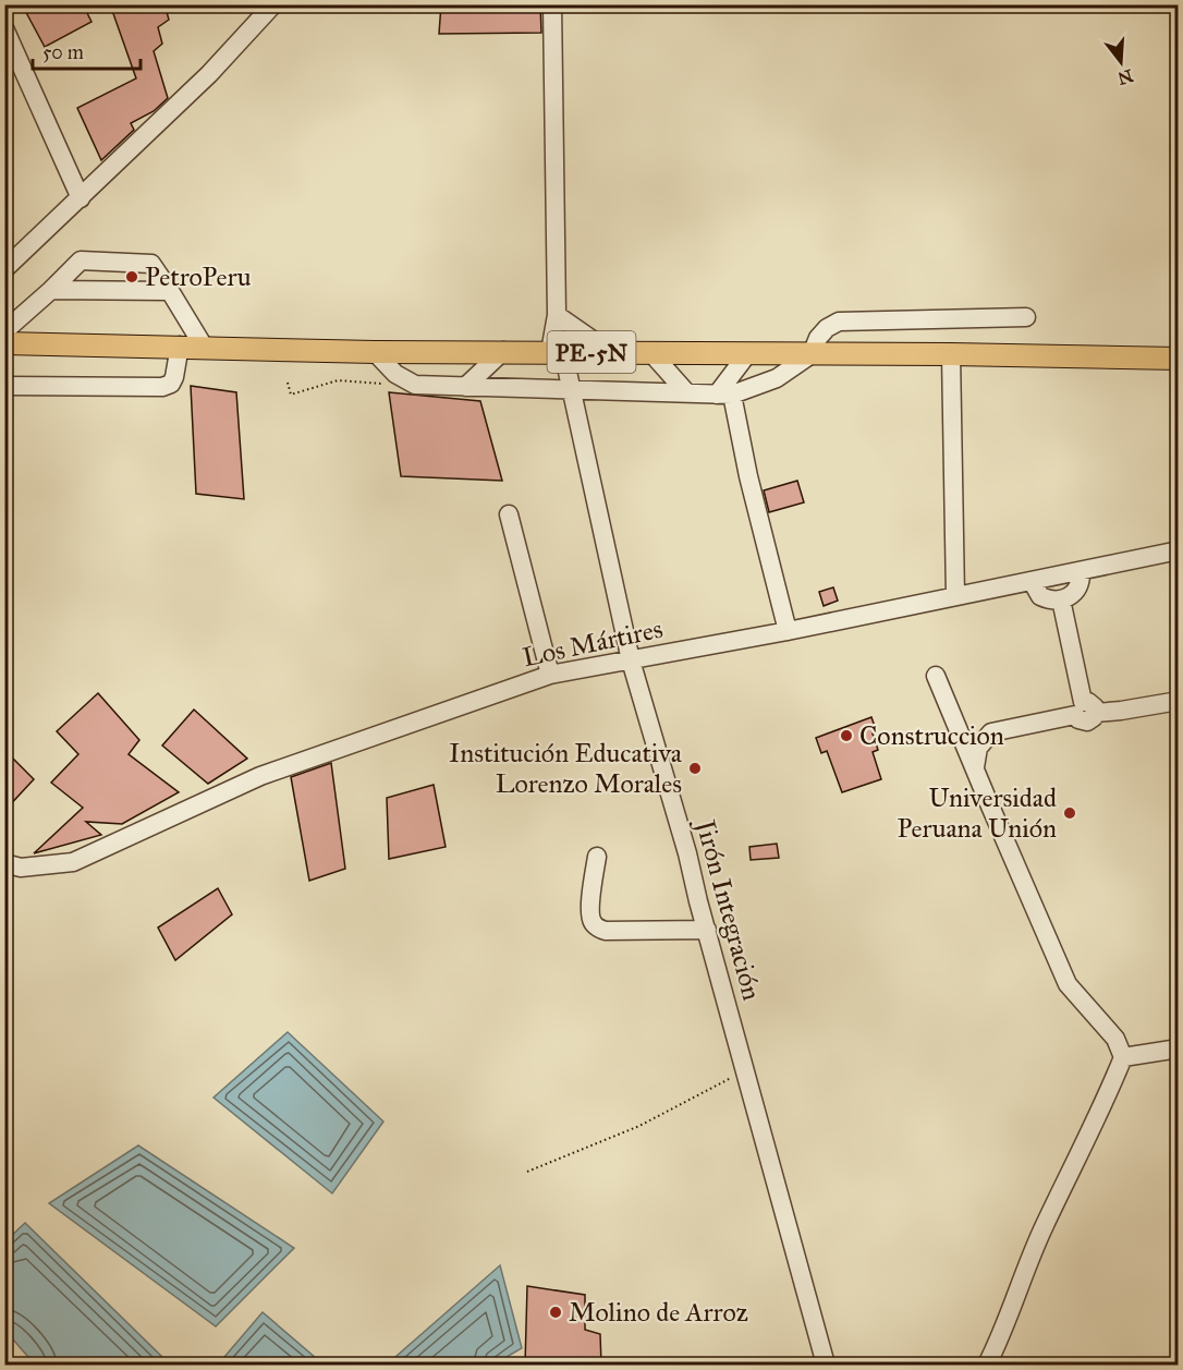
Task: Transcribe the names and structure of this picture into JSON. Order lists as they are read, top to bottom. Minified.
{"streets":{"main road":["PE-5N"],"street":["Los Mártires","Jirón Integración"]},"crossings":[["PE-5N","Jirón Integración"],["Los Mártires","Jirón Integración"]],"places":["PetroPeru","Construccion","Institución Educativa Lorenzo Morales","Universidad Peruana Unión","Molino de Arroz"],"scale_bar":"50 m","north":"bottom"}
